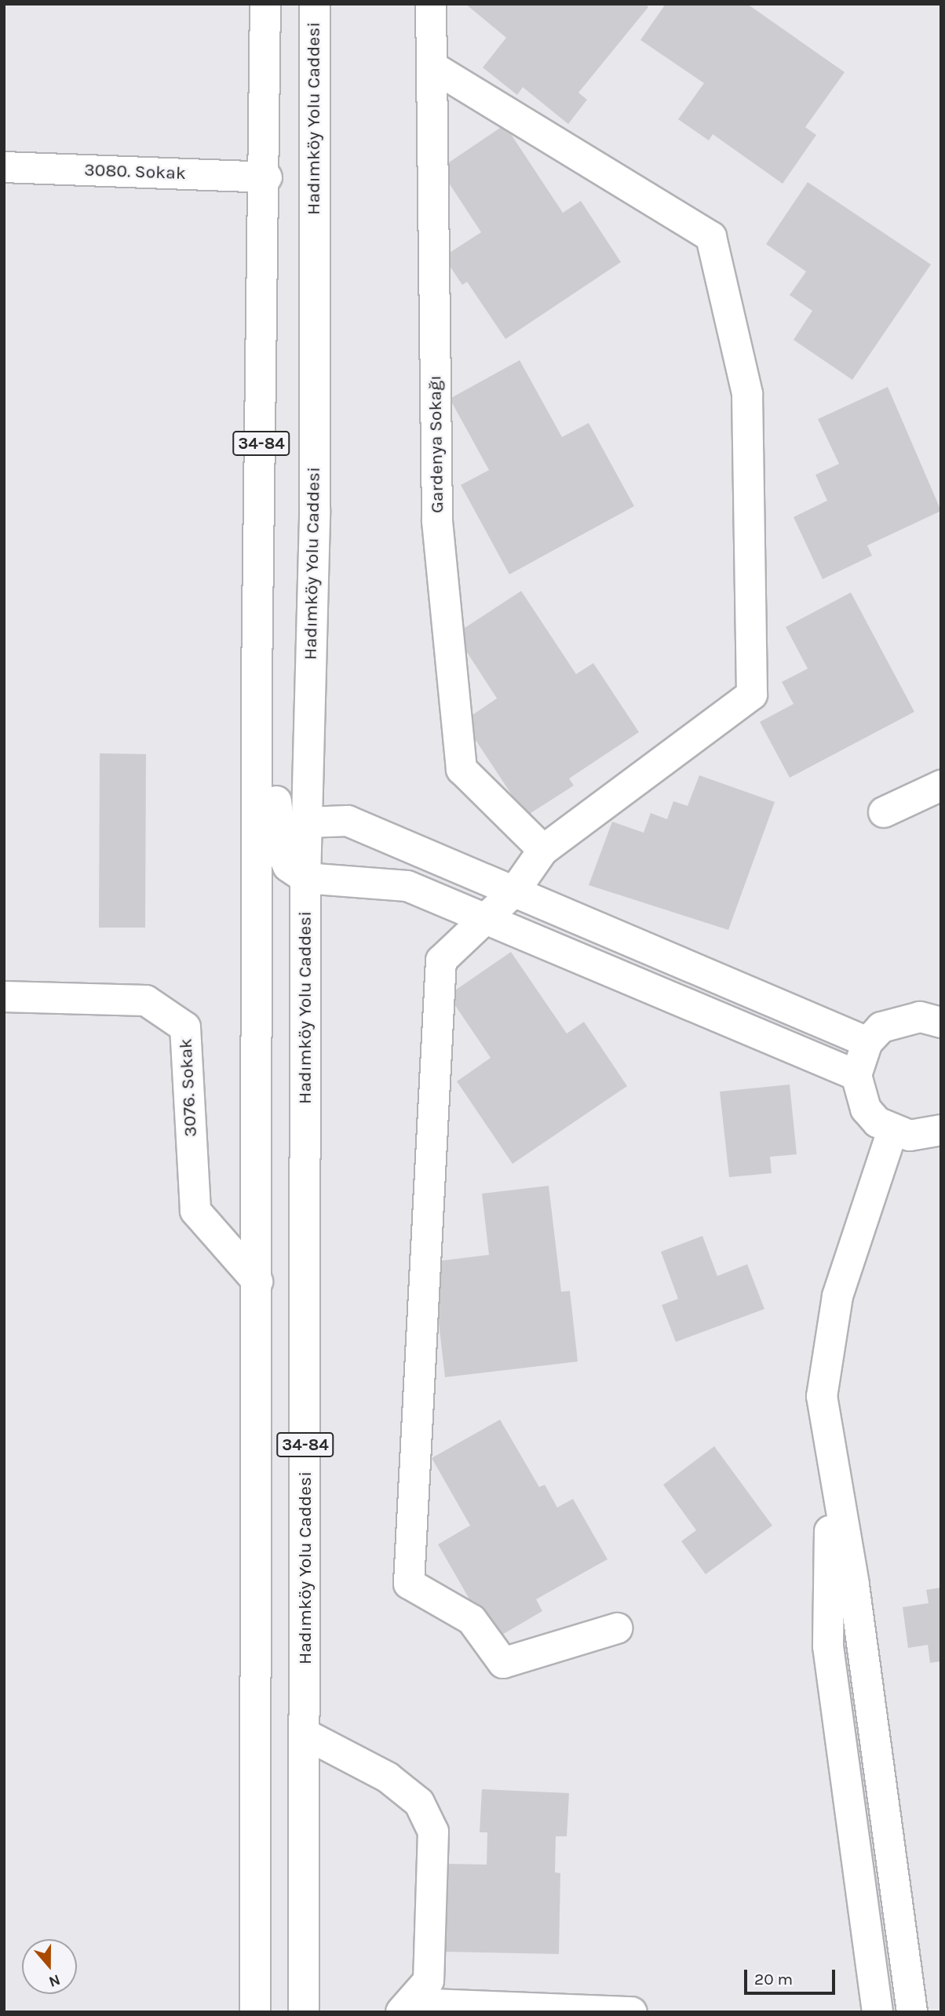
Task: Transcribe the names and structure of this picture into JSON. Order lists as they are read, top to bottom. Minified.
{"streets":{"street":["Hadımköy Yolu Caddesi","3080. Sokak","34-84","Gardenya Sokağı","3076. Sokak"]},"crossings":[["3080. Sokak","34-84"],["34-84","3076. Sokak"]],"scale_bar":"20 m","north":"bottom"}
